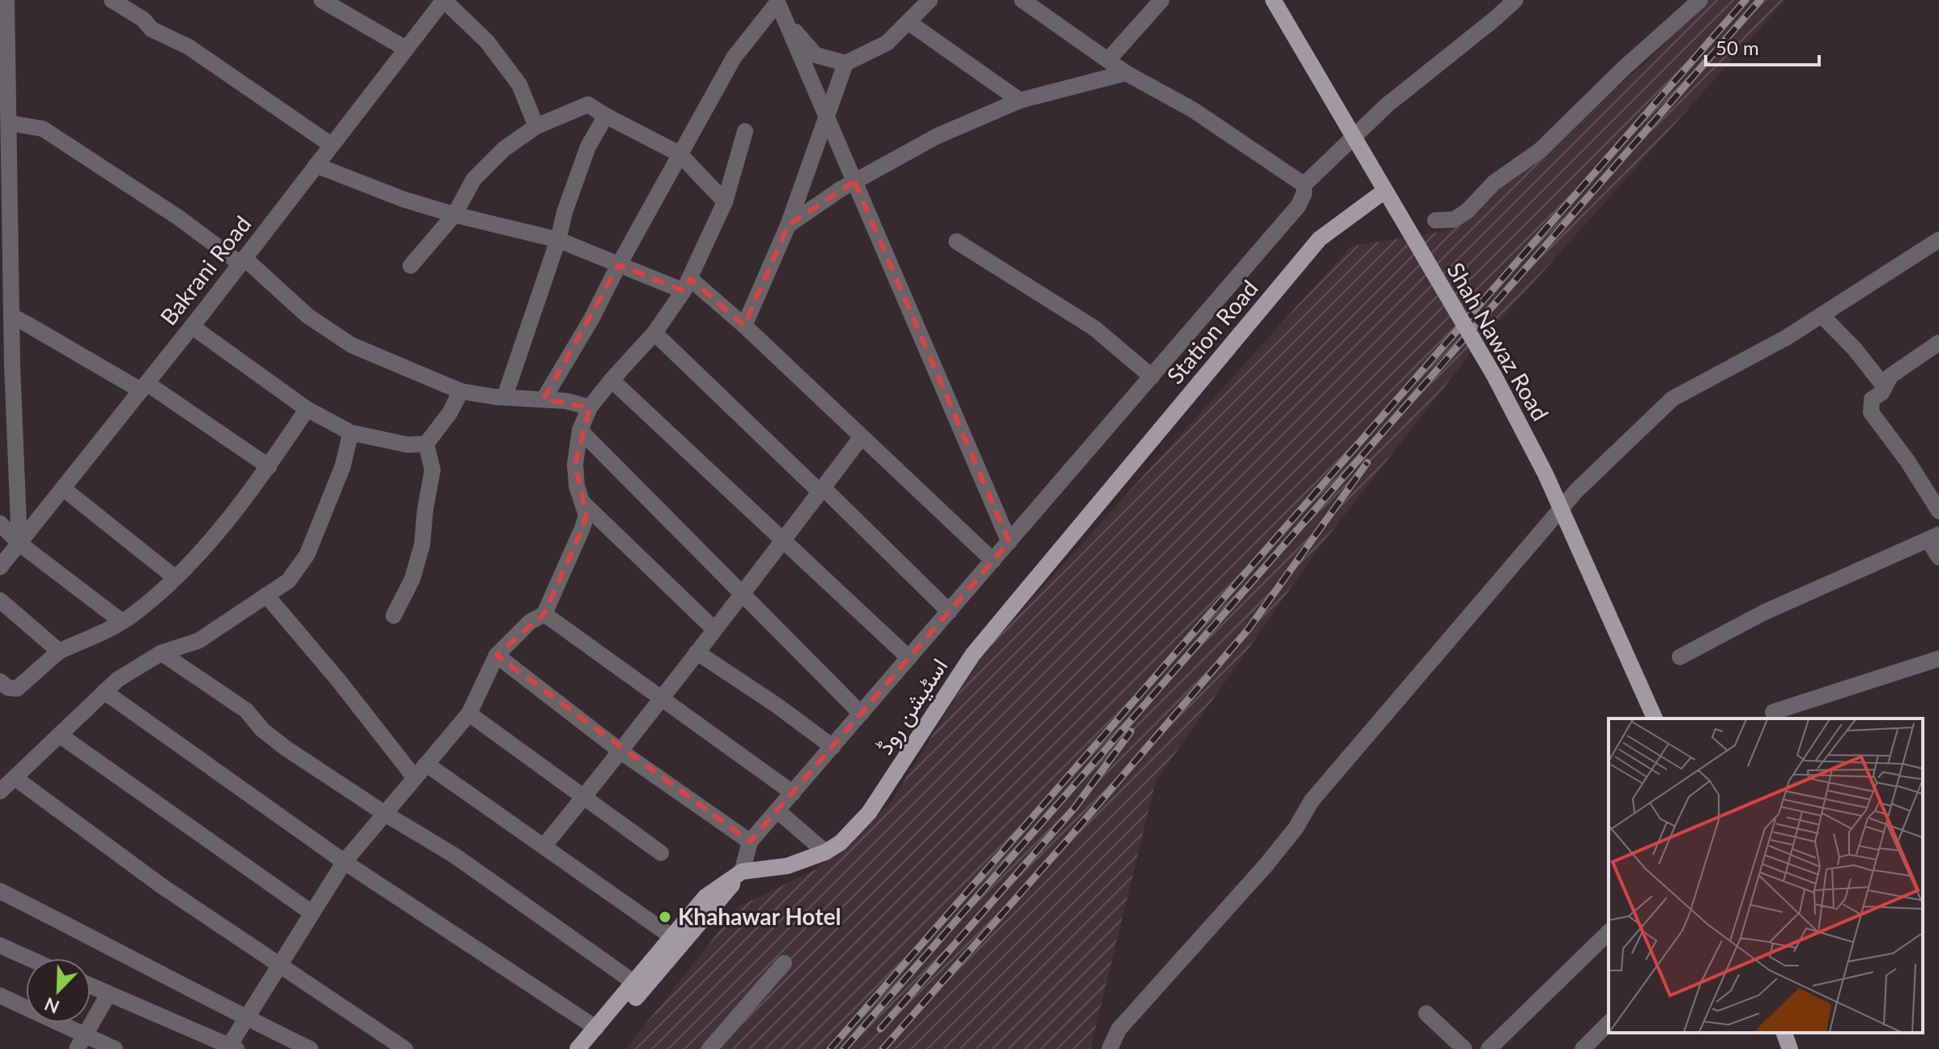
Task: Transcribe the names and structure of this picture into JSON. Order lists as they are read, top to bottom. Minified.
{"streets":{"main road":["Station Road","Shah Nawaz Road","اسٹیشن روڈ"],"street":["Bakrani Road"]},"crossings":[["Station Road","Shah Nawaz Road"],["Station Road","اسٹیشن روڈ"]],"places":["Khahawar Hotel"],"scale_bar":"50 m","north":"bottom left"}
